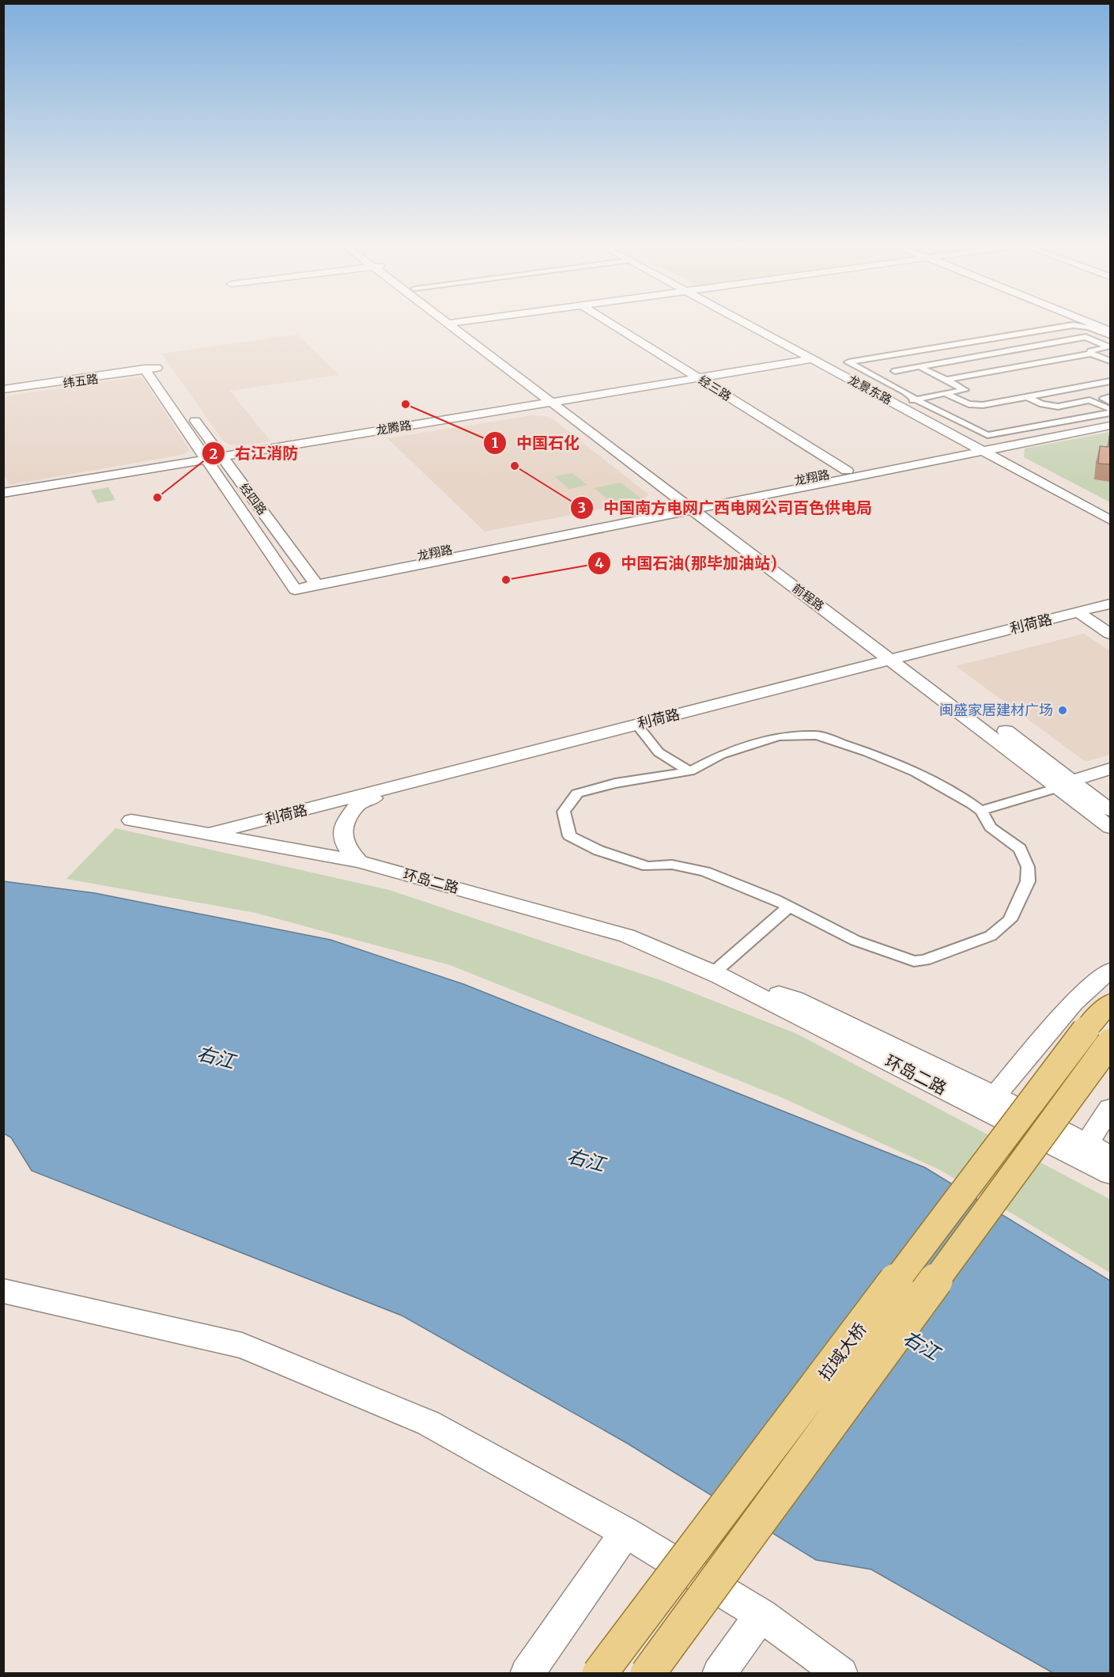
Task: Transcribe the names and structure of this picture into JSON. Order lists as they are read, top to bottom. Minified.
{"streets":{"main road":["纬五路","经三路","龙景东路","龙腾路","龙翔路","经四路","前程路","利荷路","环岛二路","拉域大桥"]},"crossings":[["纬五路","经四路"],["经三路","龙腾路"],["经三路","龙翔路"],["龙景东路","龙腾路"],["龙景东路","龙翔路"],["龙腾路","经四路"],["龙腾路","前程路"],["龙翔路","经四路"],["龙翔路","前程路"],["前程路","利荷路"],["利荷路","环岛二路"]],"water":["右江"],"places":["中国石化","中国南方电网广西电网公司百色供电局","右江消防","中国石油(那毕加油站)","闽盛家居建材广场"]}
